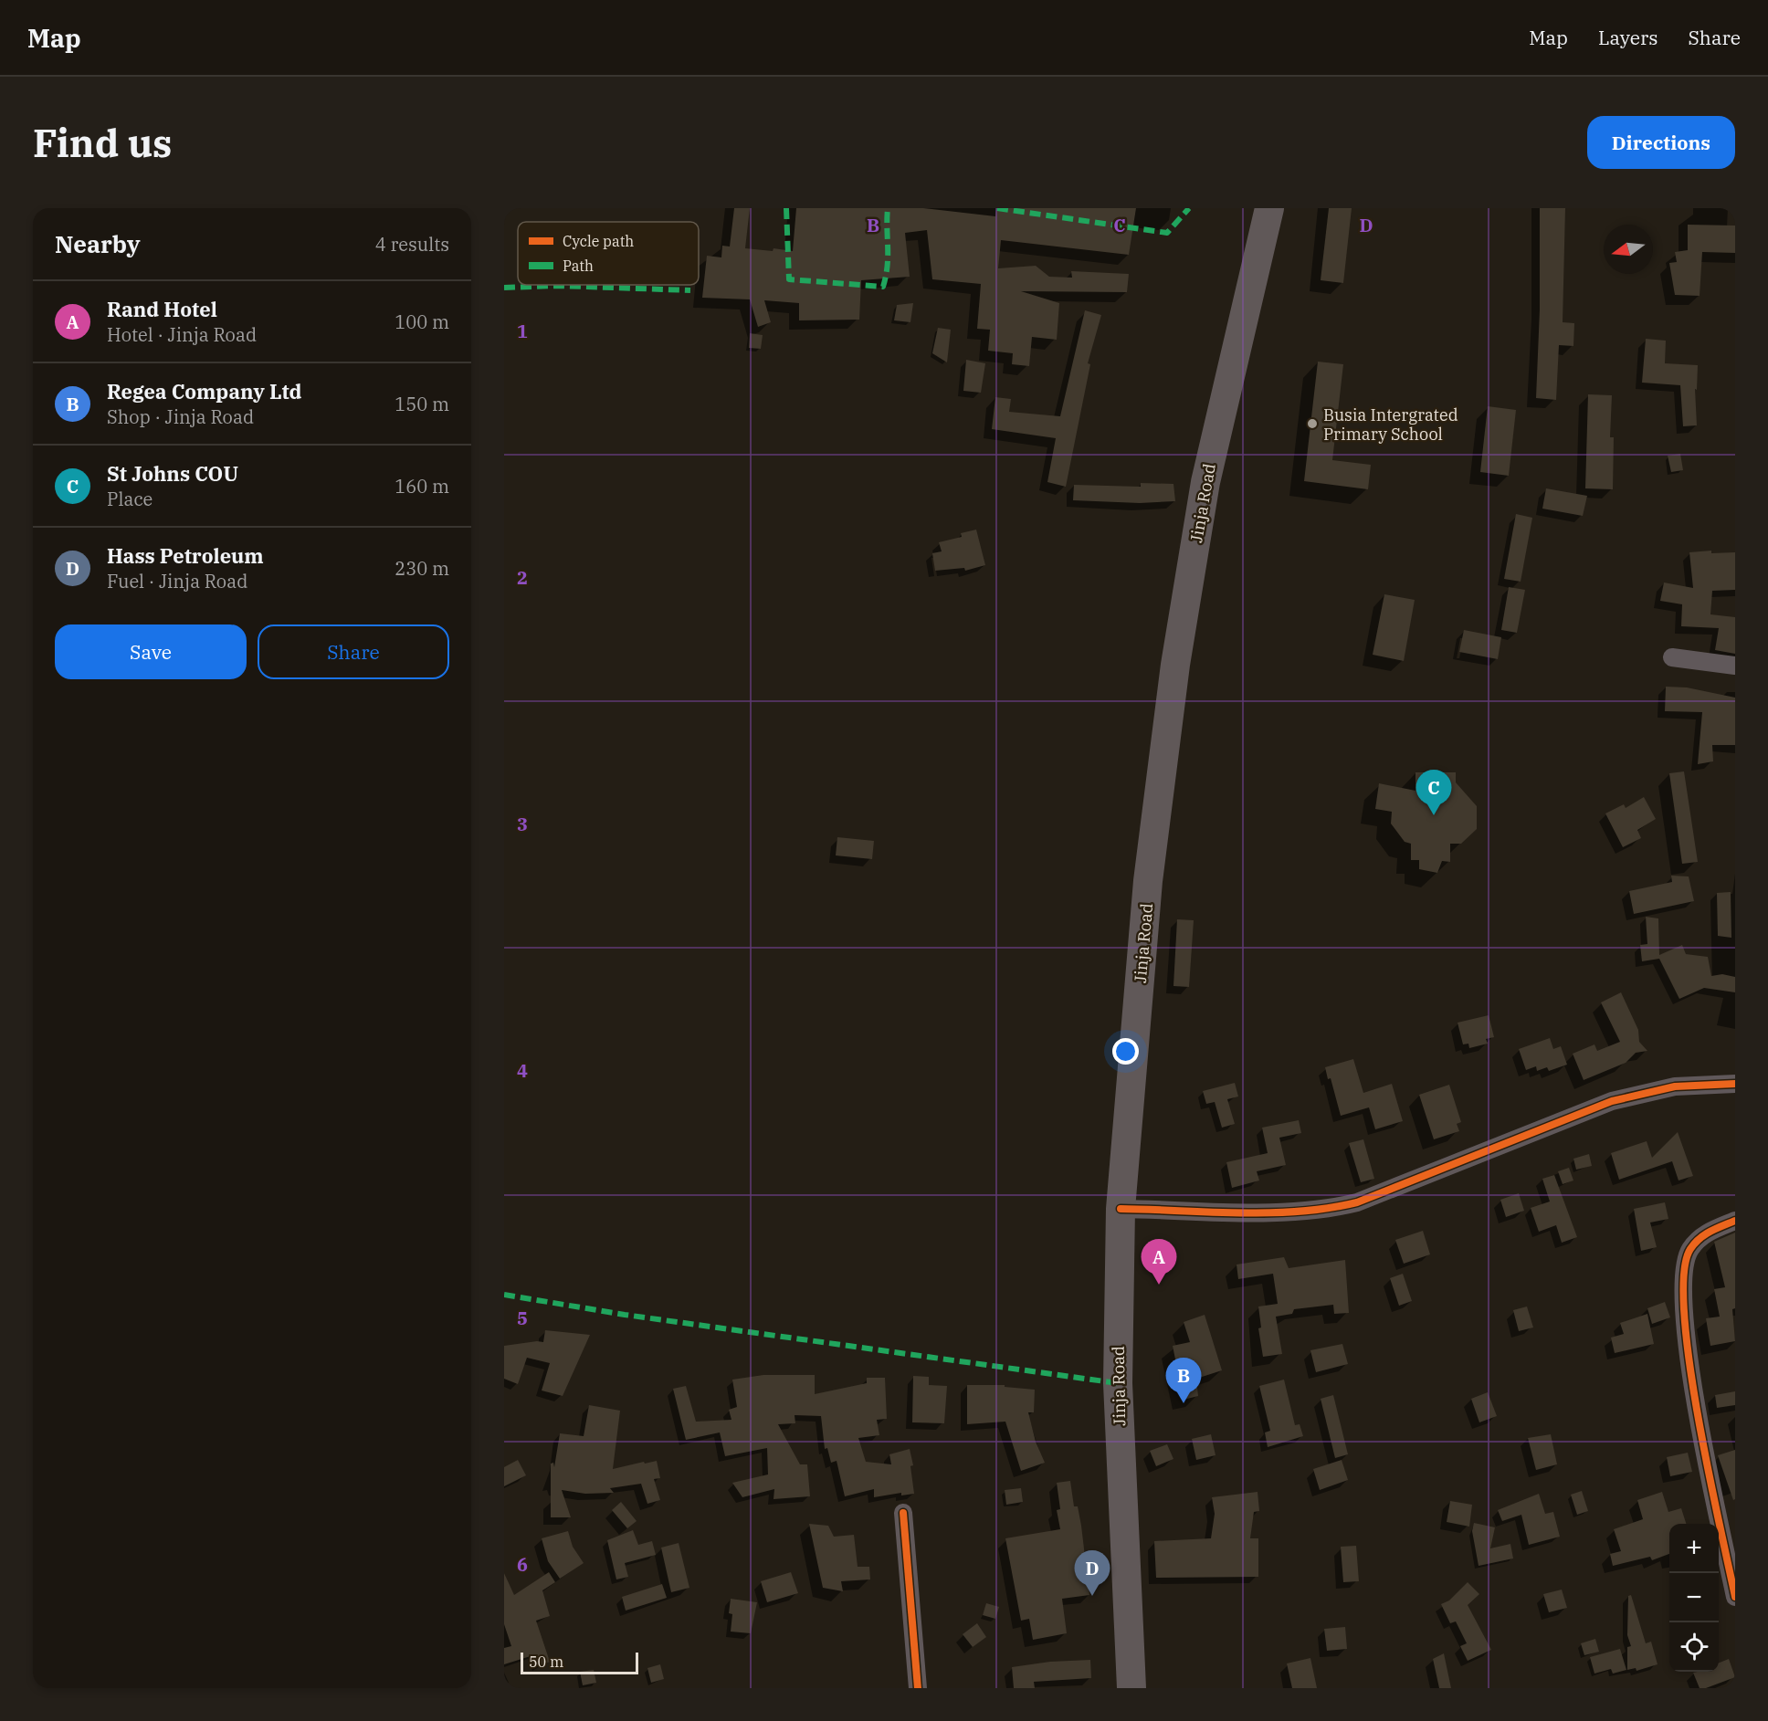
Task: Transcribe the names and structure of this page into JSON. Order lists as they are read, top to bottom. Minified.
{"streets":{"main road":["Jinja Road"]},"places":["Busia Intergrated Primary School"],"legend":["Cycle path","Path"],"scale_bar":"50 m","north":"left","page":{"header":"Map","nav":["Map","Layers","Share"],"buttons":["Directions",["Save","Share"]],"title":"Find us","heading":["Nearby","4 results"],"list":[{"mark":"A","name":"Rand Hotel","note":"Hotel · Jinja Road","value":"100 m"},{"mark":"B","name":"Regea Company Ltd","note":"Shop · Jinja Road","value":"150 m"},{"mark":"C","name":"St Johns COU","note":"Place","value":"160 m"},{"mark":"D","name":"Hass Petroleum","note":"Fuel · Jinja Road","value":"230 m"}],"pins":["C","A","B","D"],"map_buttons":["+","−"],"scale":"50 m"},"grid":{"columns":["B","C","D"],"rows":["1","2","3","4","5","6"]}}
